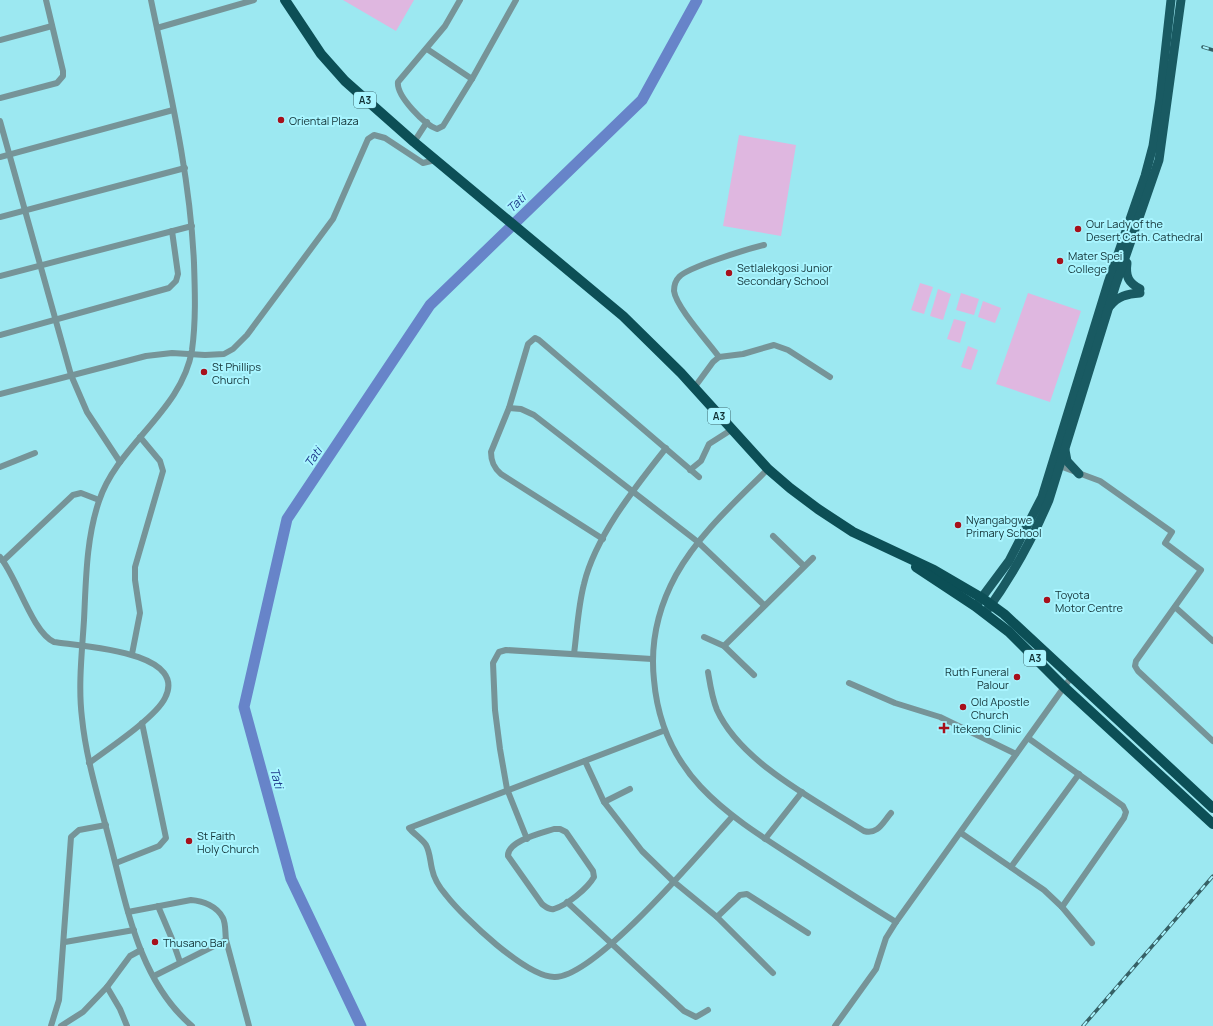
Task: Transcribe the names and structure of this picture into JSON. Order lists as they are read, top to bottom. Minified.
{"streets":{"highway":["A3"]},"water":["Tati"],"places":{"other":["Oriental Plaza","Our Lady of the Desert Cath. Cathedral","Mater Spei College","Setlalekgosi Junior Secondary School","St Phillips Church","Nyangabgwe Primary School","Toyota Motor Centre","Ruth Funeral Palour","Old Apostle Church","St Faith Holy Church","Thusano Bar"],"health":["Itekeng Clinic"]}}
